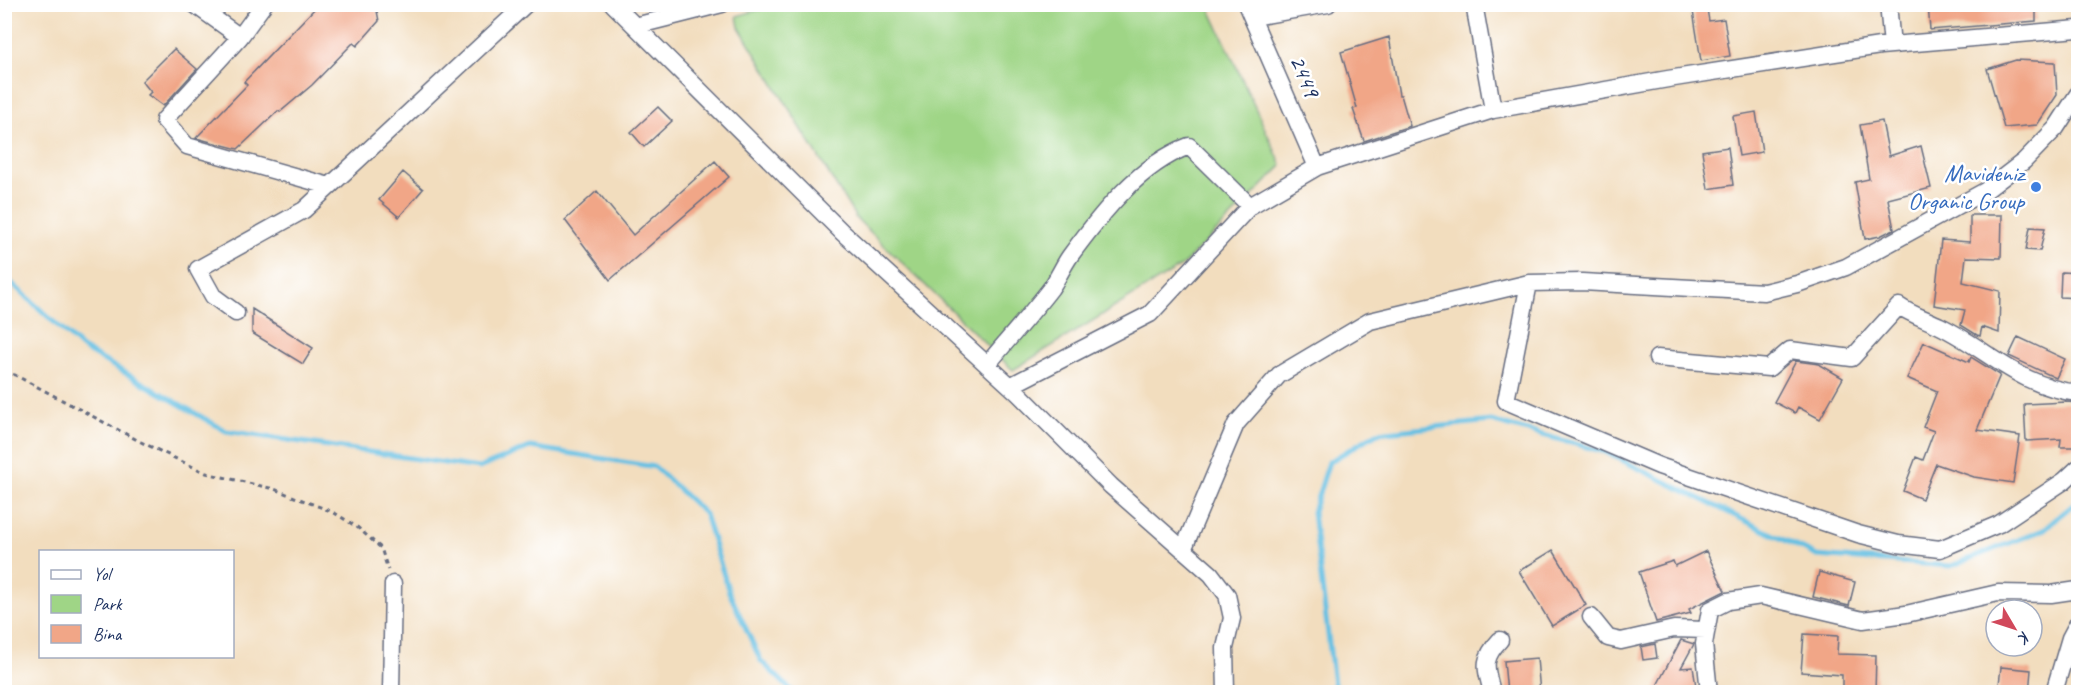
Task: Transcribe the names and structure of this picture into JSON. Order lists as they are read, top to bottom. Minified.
{"streets":{"street":["2449"]},"places":["Mavideniz Organic Group"],"legend":["Yol","Park","Bina"],"north":"bottom right"}
